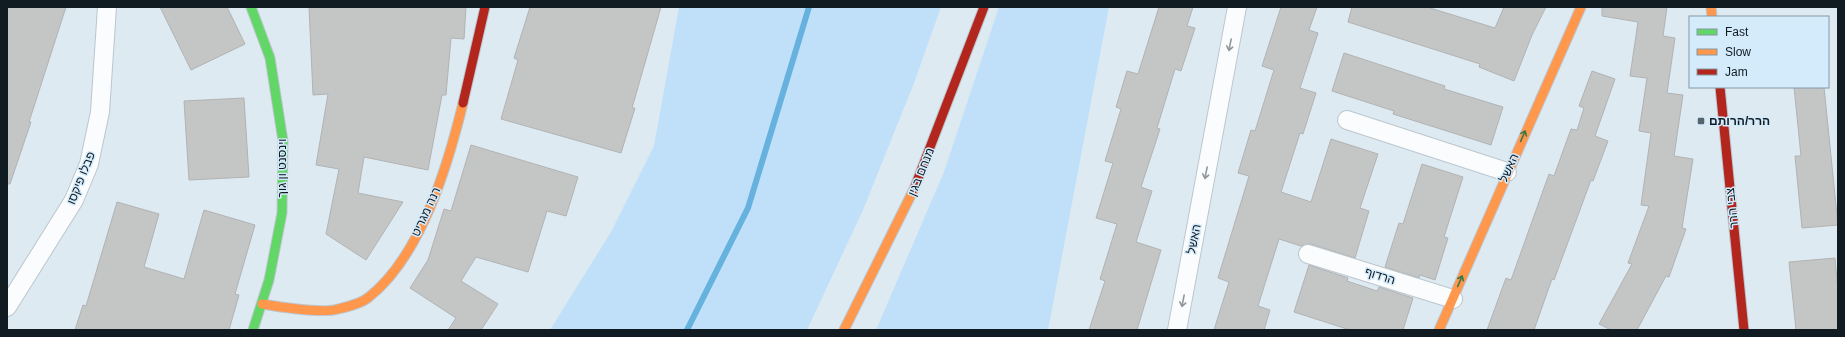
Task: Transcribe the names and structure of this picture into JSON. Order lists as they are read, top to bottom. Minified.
{"streets":{"street":["וינסנט ון גוך","האשל","מנחם בגין","פבלו פיקסו","צבי הרר","רנה מגריט","הרדוף"]},"crossings":[["וינסנט ון גוך","רנה מגריט"],["האשל","הרדוף"]],"places":{"transit":["הרר/הרותם"]},"legend":["Fast","Slow","Jam"]}
